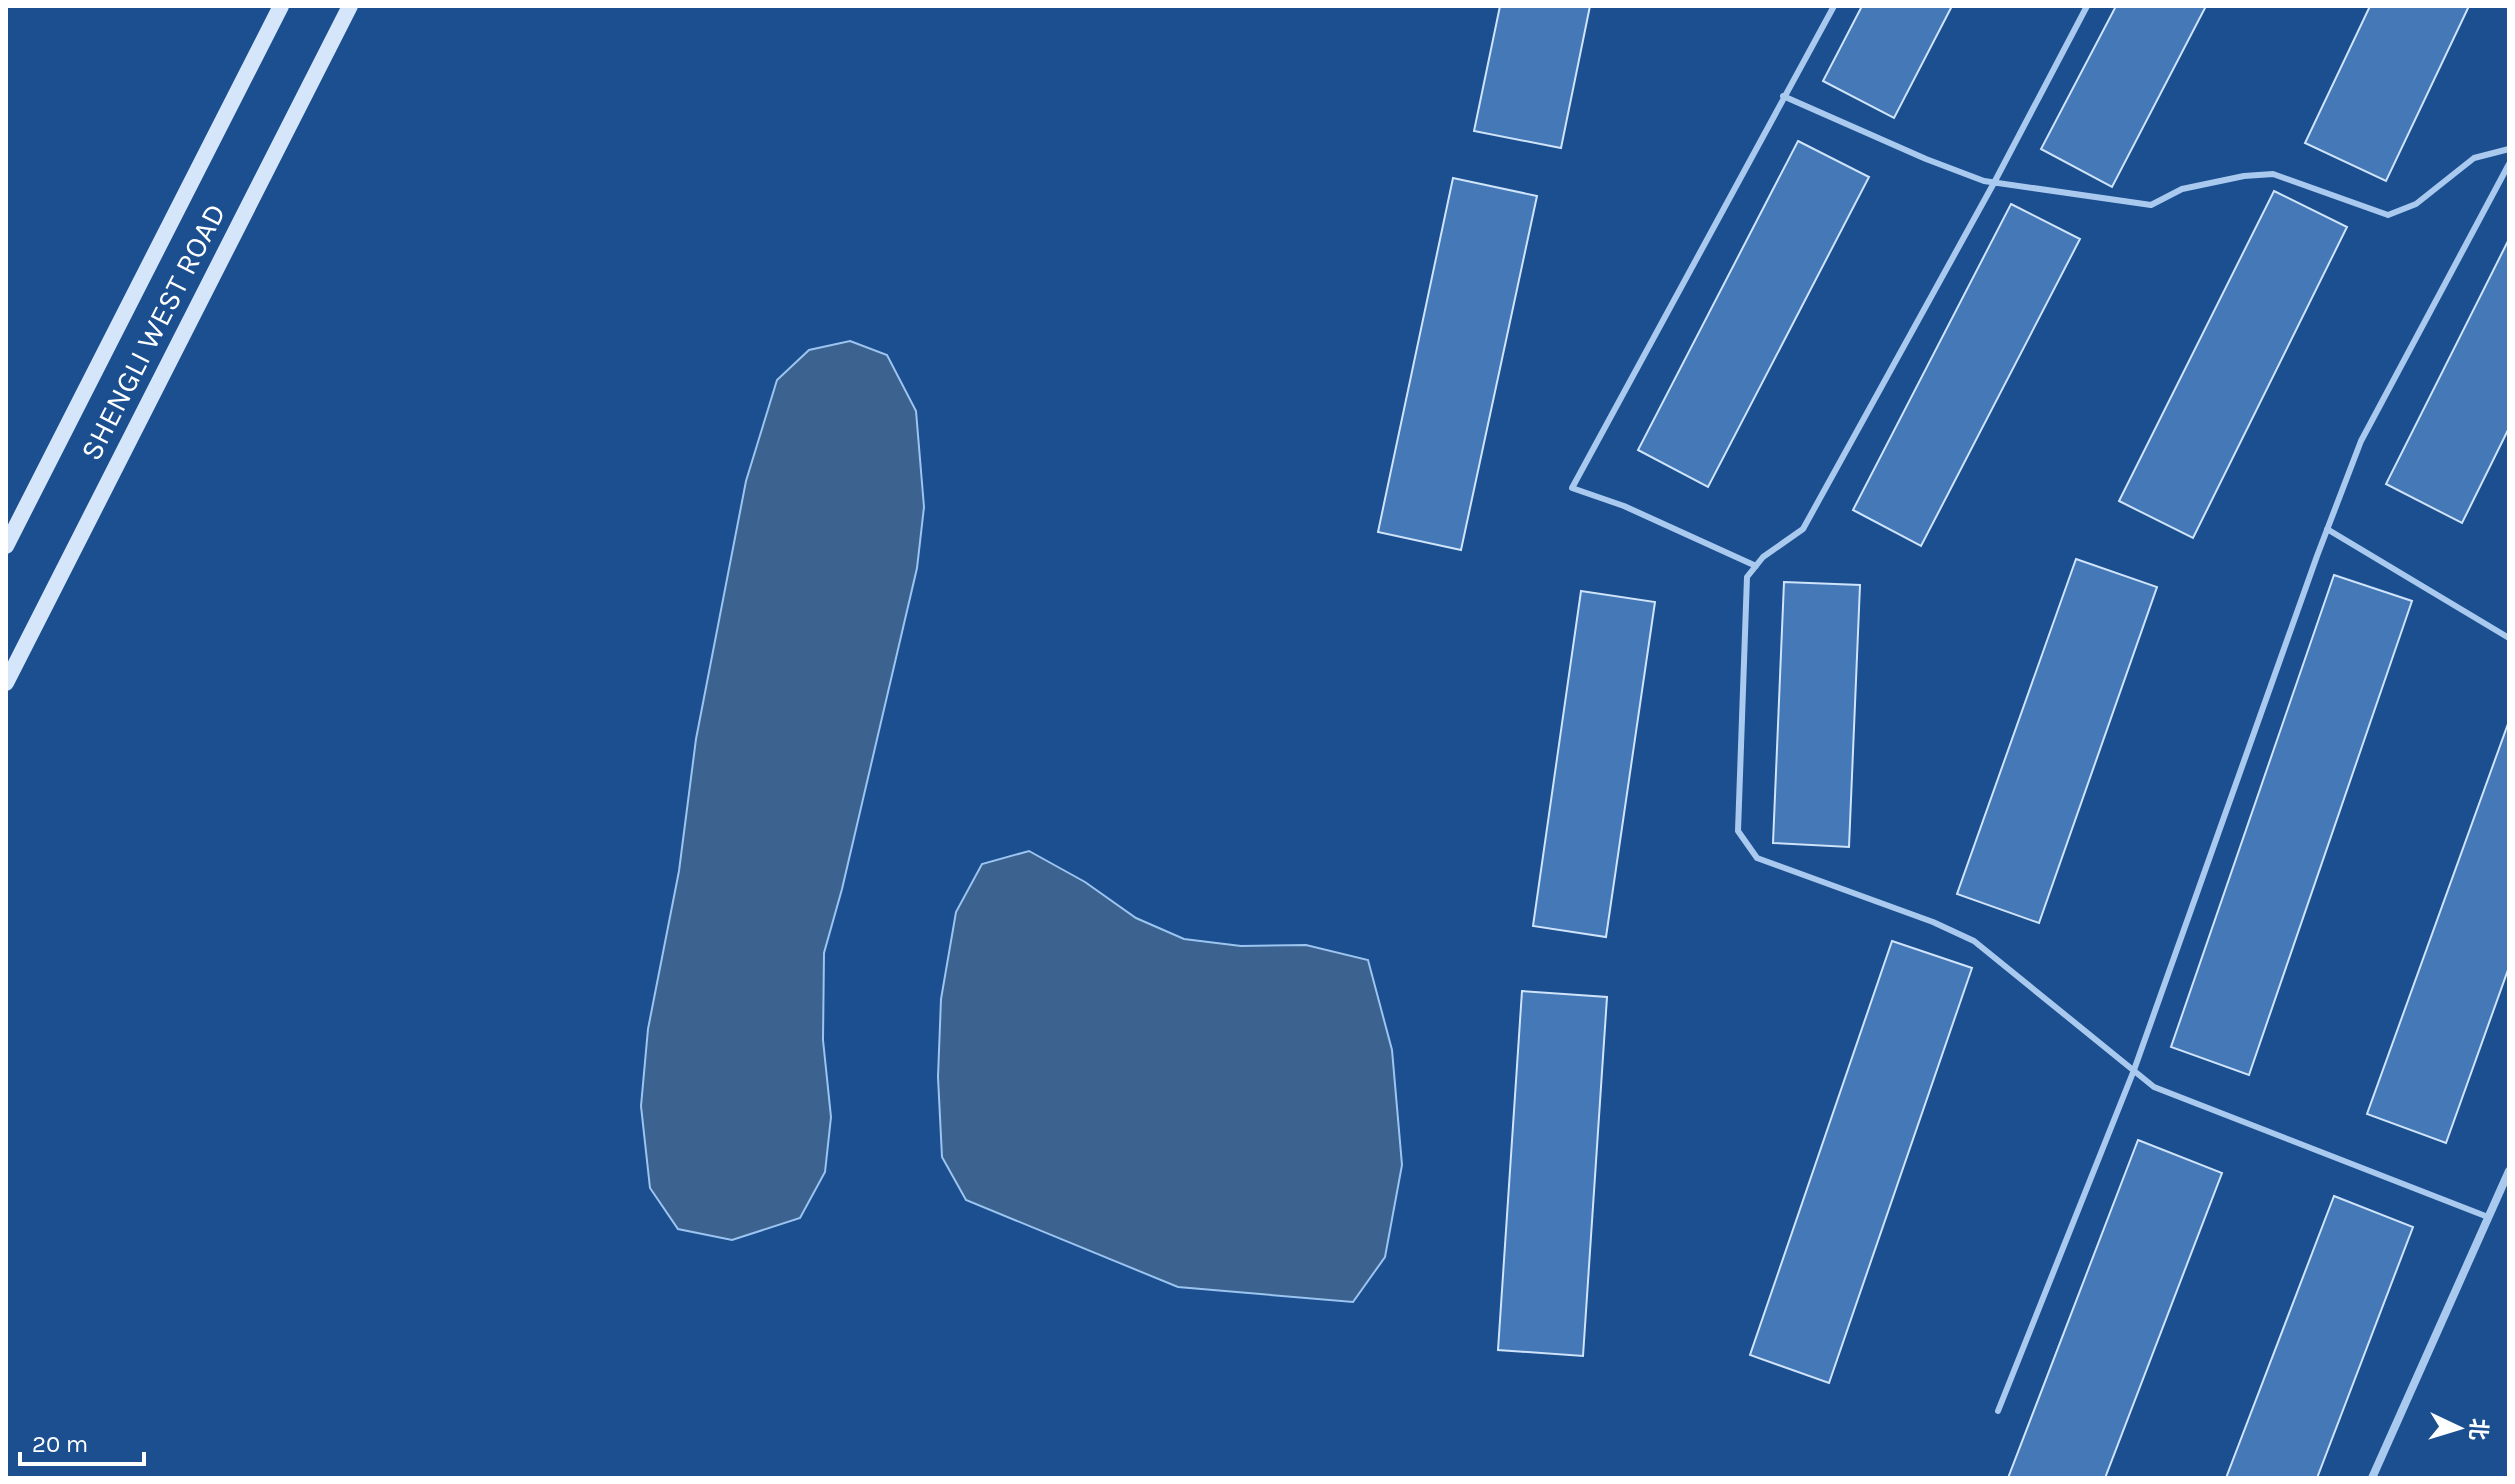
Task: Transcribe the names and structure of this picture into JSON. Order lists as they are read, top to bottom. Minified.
{"streets":{"main road":["SHENGLI WEST ROAD"]},"scale_bar":"20 m","north":"right"}
